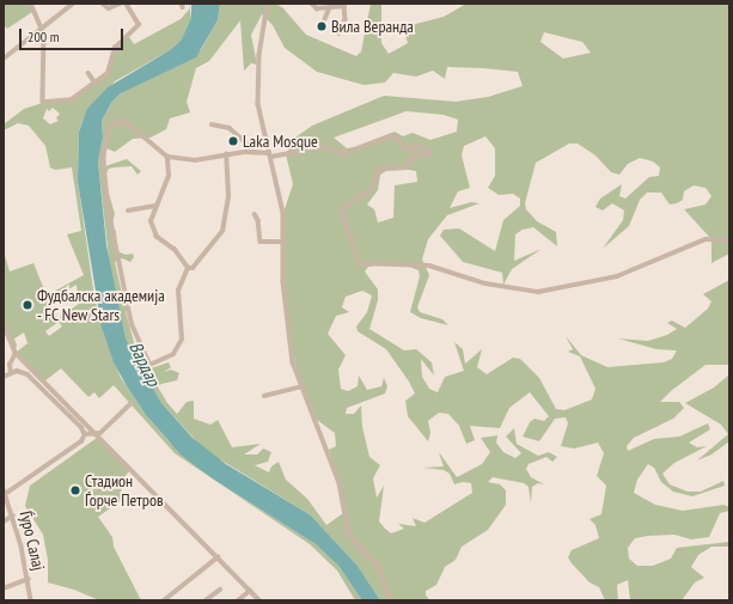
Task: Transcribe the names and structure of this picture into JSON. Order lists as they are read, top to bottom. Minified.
{"streets":{"street":["Ѓуро Салај"]},"water":["Вардар"],"places":["Вила Веранда","Laka Mosque","Фудбалска академија - FC New Stars","Стадион Ѓорче Петров"],"scale_bar":"200 m"}
